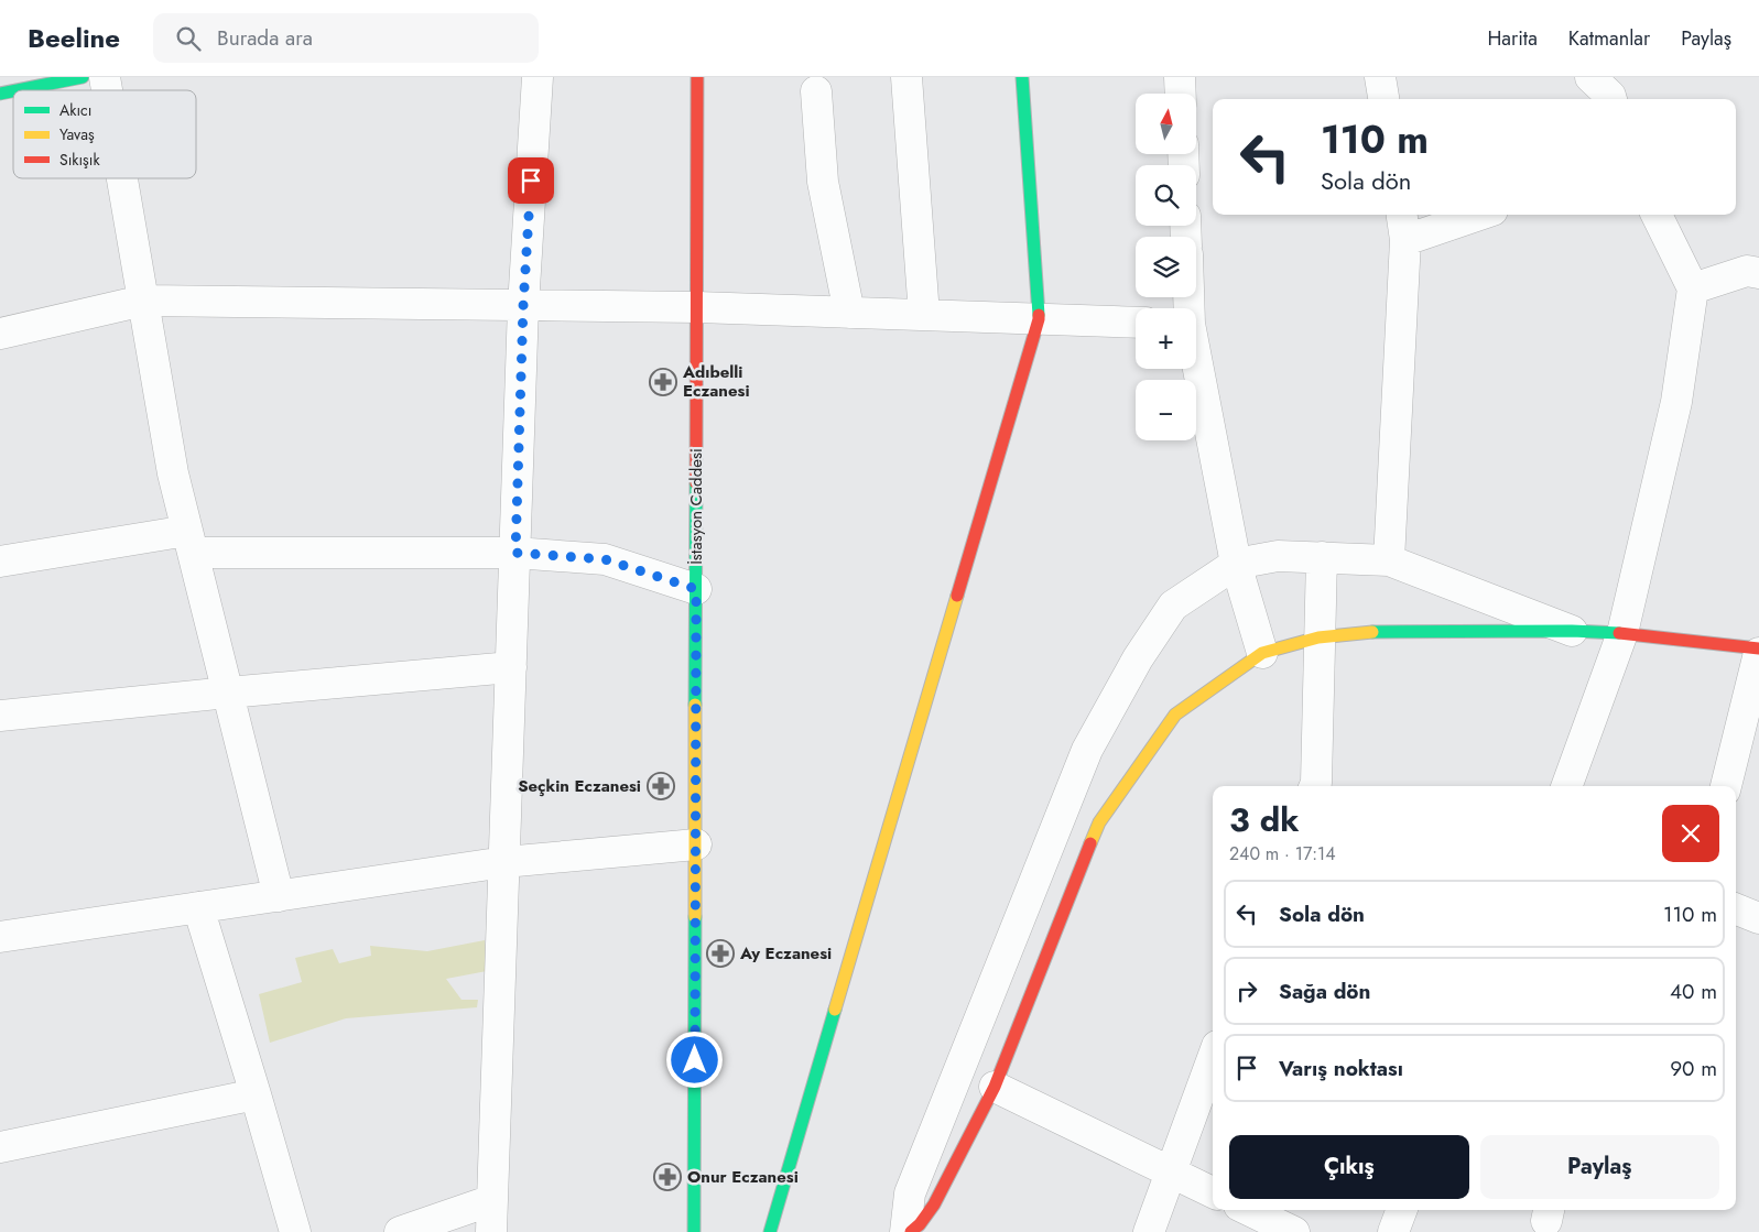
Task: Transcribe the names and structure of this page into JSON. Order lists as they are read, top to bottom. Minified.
{"streets":{"street":["İstasyon Caddesi"]},"places":{"pharmacy":["Adıbelli Eczanesi","Seçkin Eczanesi","Ay Eczanesi","Onur Eczanesi"]},"legend":["Akıcı","Yavaş","Sıkışık"],"north":"top","page":{"header":"Beeline","search":"Burada ara","nav":["Harita","Katmanlar","Paylaş"],"map_buttons":["+","−"],"turn":["110 m","Sola dön"],"heading":["3 dk","240 m · 17:14"],"list":[{"name":"Sola dön","value":"110 m"},{"name":"Sağa dön","value":"40 m"},{"name":"Varış noktası","value":"90 m"}],"buttons":["Çıkış","Paylaş"]}}
